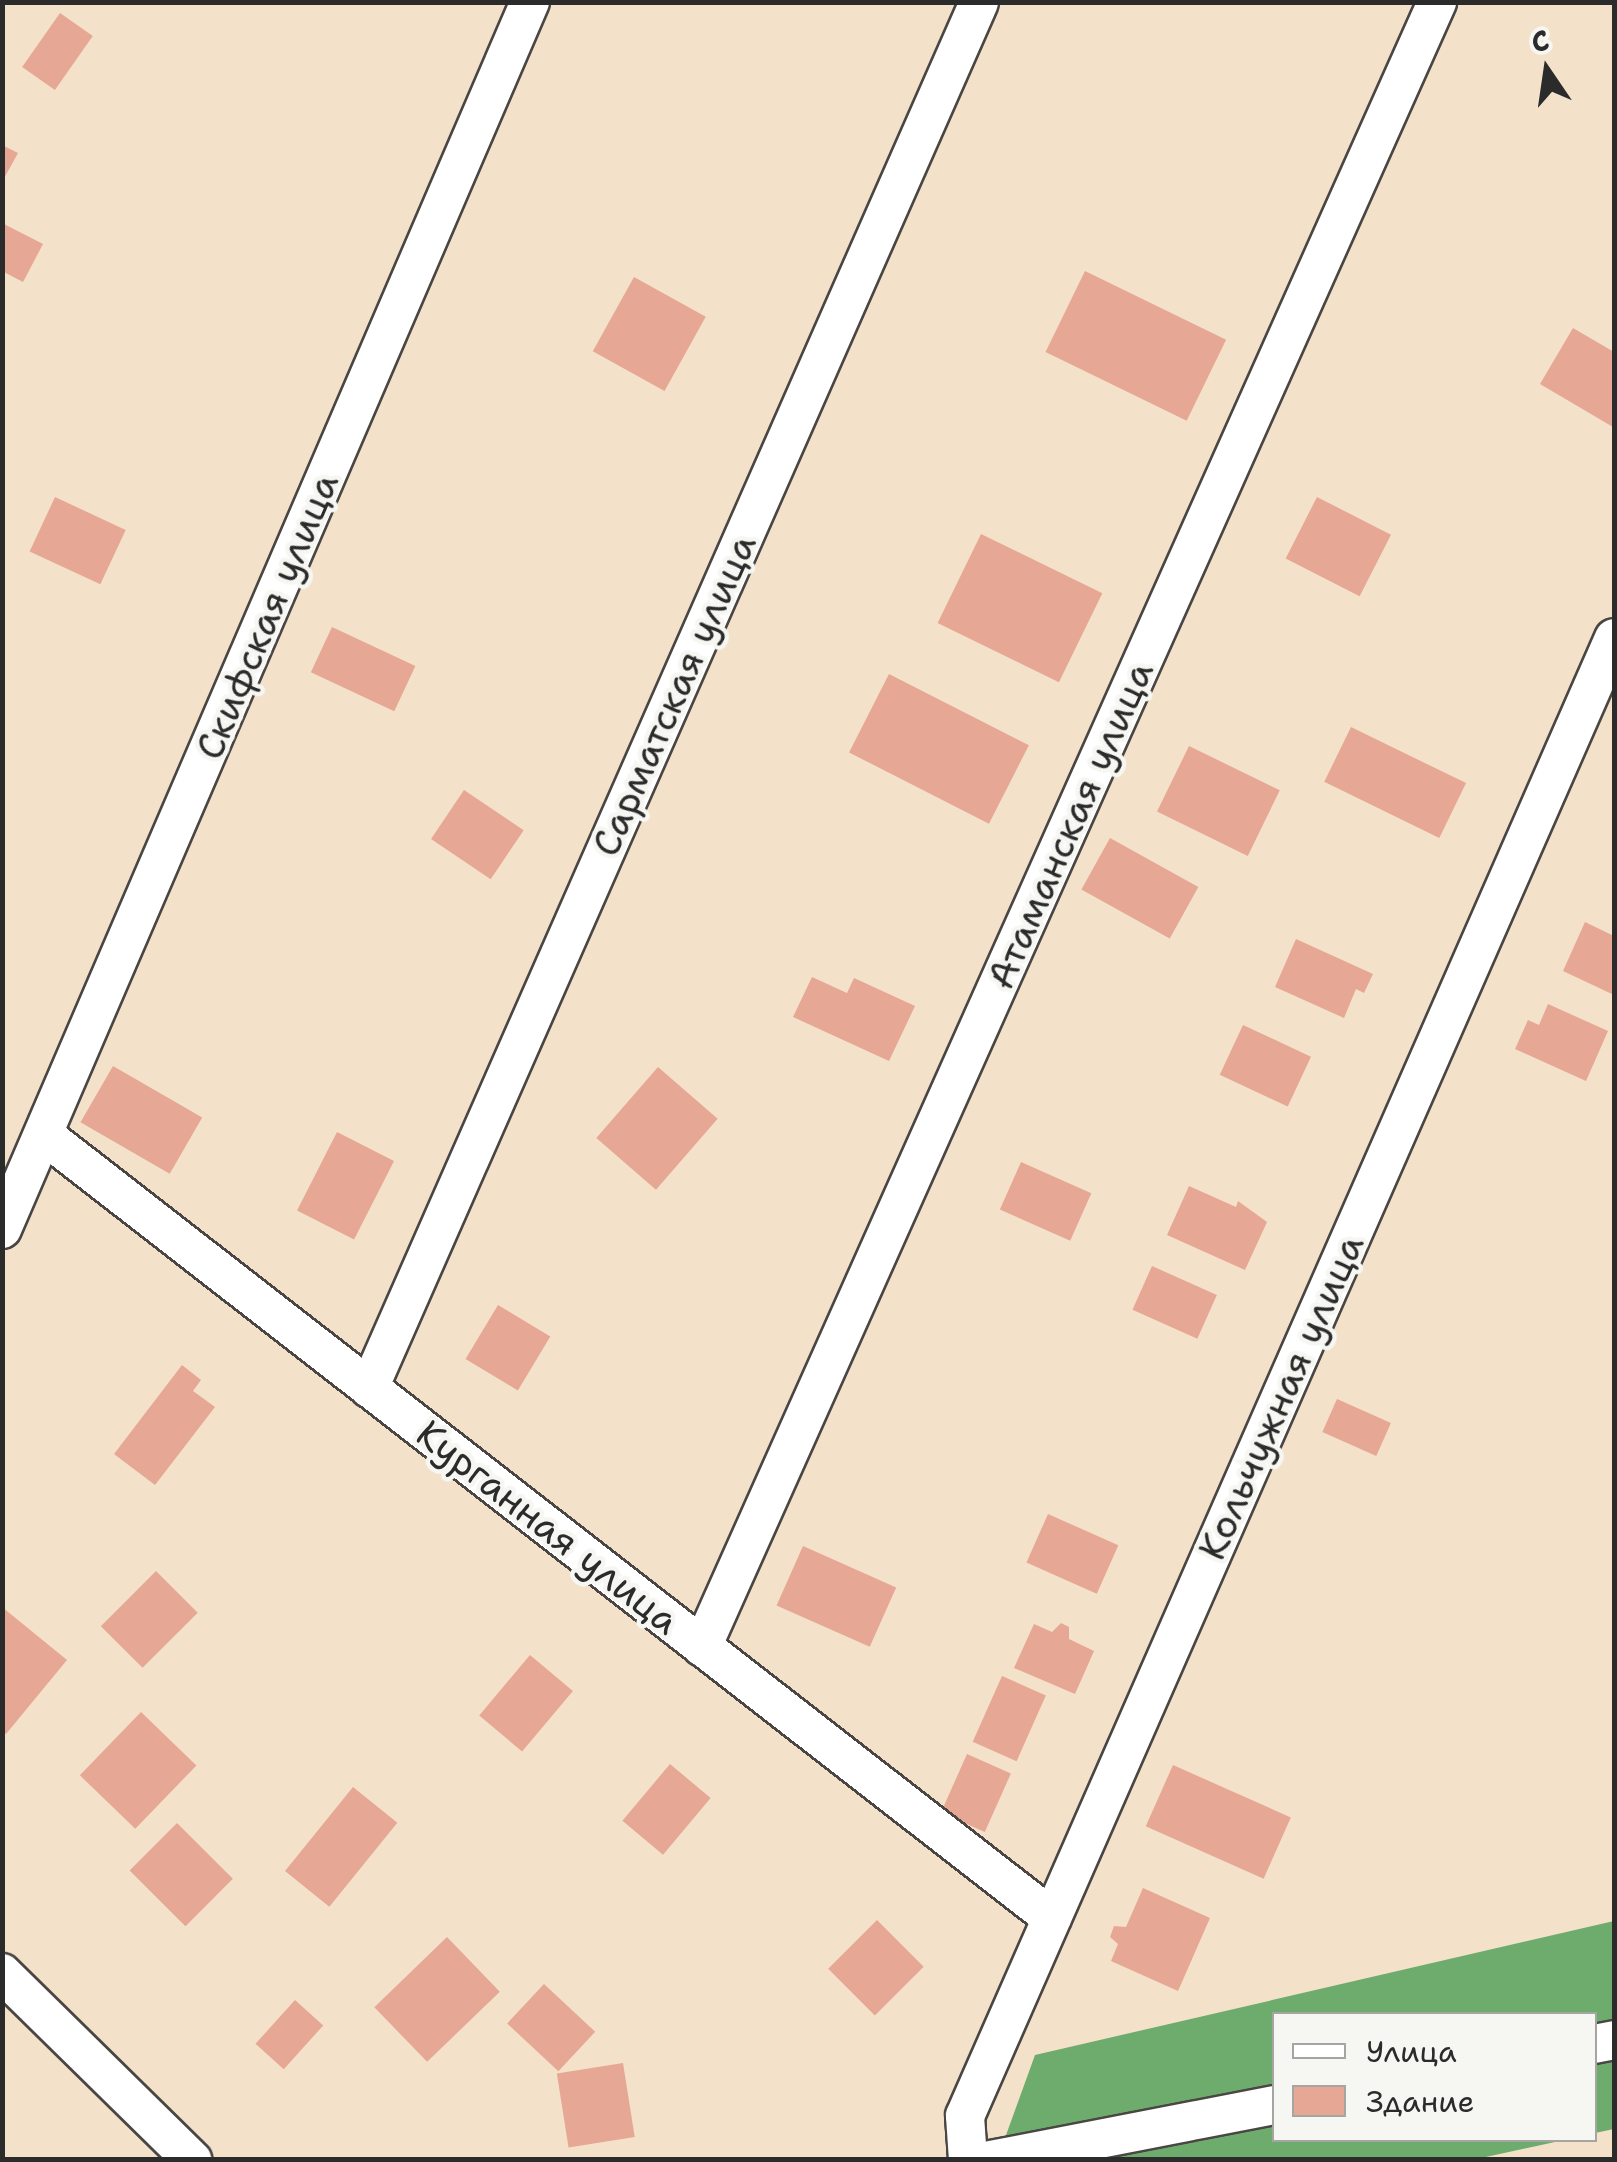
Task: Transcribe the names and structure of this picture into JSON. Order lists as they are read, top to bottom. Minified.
{"streets":{"street":["Скифская улица","Сарматская улица","Атаманская улица","Кольчужная улица","Курганная улица"]},"crossings":[["Скифская улица","Курганная улица"],["Сарматская улица","Курганная улица"],["Атаманская улица","Курганная улица"],["Кольчужная улица","Курганная улица"]],"legend":["Улица","Здание"],"north":"top"}
